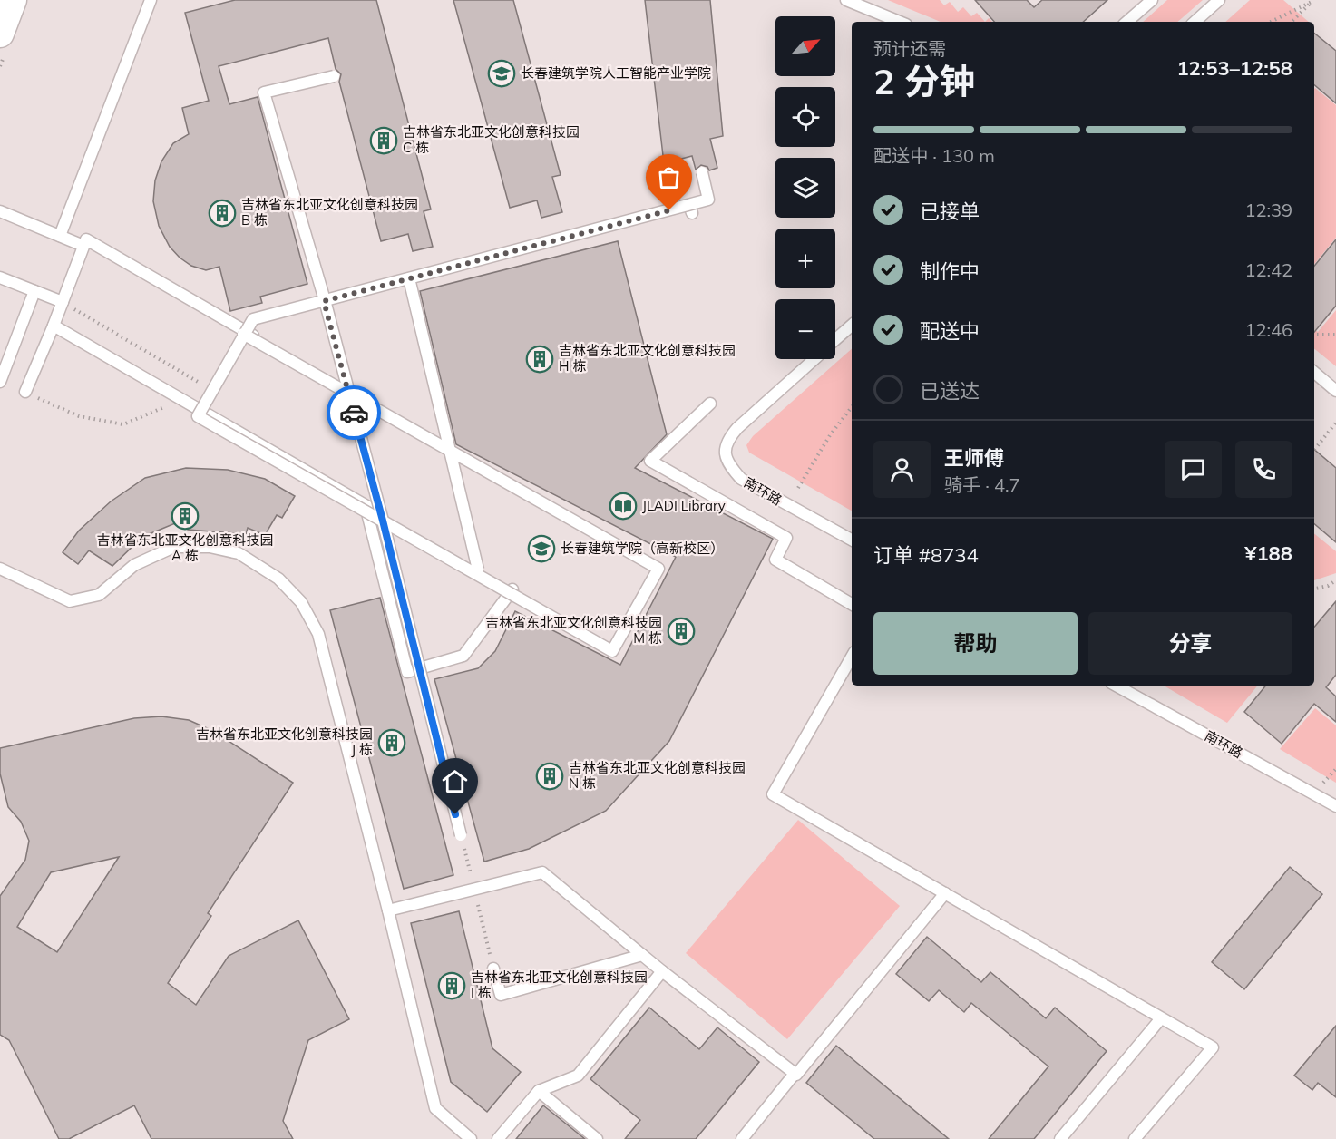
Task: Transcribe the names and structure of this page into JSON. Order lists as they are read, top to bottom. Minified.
{"streets":{"lane":["南环路"]},"places":{"school or university":["长春建筑学院人工智能产业学院","长春建筑学院（高新校区）"],"building":["吉林省东北亚文化创意科技园 C 栋","吉林省东北亚文化创意科技园 B 栋","吉林省东北亚文化创意科技园 H 栋","吉林省东北亚文化创意科技园 A 栋","吉林省东北亚文化创意科技园 M 栋","吉林省东北亚文化创意科技园 J 栋","吉林省东北亚文化创意科技园 N 栋","吉林省东北亚文化创意科技园 I 栋"],"library":["JLADI Library"]},"north":"top right","page":{"map_buttons":["+","−"],"heading":["2 分钟","预计还需","12:53–12:58"],"panel":["王师傅","骑手 · 4.7","订单 #8734","¥188"],"bar":"配送中 · 130 m","list":[["已接单","12:39"],["制作中","12:42"],["配送中","12:46"],"已送达"],"buttons":["帮助","分享"]}}
